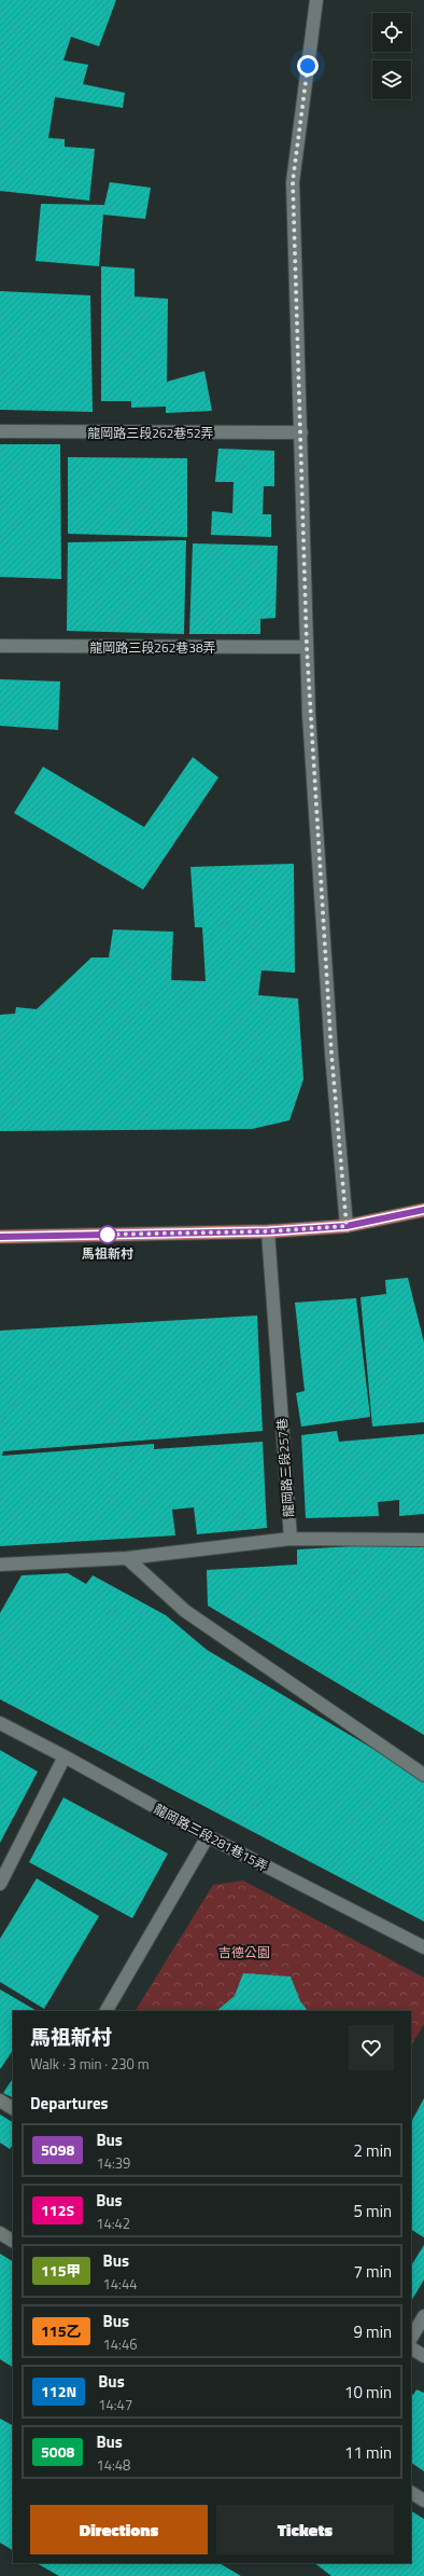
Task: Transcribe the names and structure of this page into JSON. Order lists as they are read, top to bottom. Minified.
{"streets":{"lane":["龍岡路三段262巷52弄","龍岡路三段262巷38弄","龍岡路三段257巷","龍岡路三段281巷15弄"]},"parks":["吉德公園"],"places":["馬祖新村"],"lines":["bus line 5098"],"page":{"heading":[["馬祖新村","Walk · 3 min · 230 m"],"Departures"],"list":[{"mark":"5098","name":"Bus","note":"14:39","value":"2 min"},{"mark":"112S","name":"Bus","note":"14:42","value":"5 min"},{"mark":"115甲","name":"Bus","note":"14:44","value":"7 min"},{"mark":"115乙","name":"Bus","note":"14:46","value":"9 min"},{"mark":"112N","name":"Bus","note":"14:47","value":"10 min"},{"mark":"5008","name":"Bus","note":"14:48","value":"11 min"}],"buttons":["Directions","Tickets"]}}
